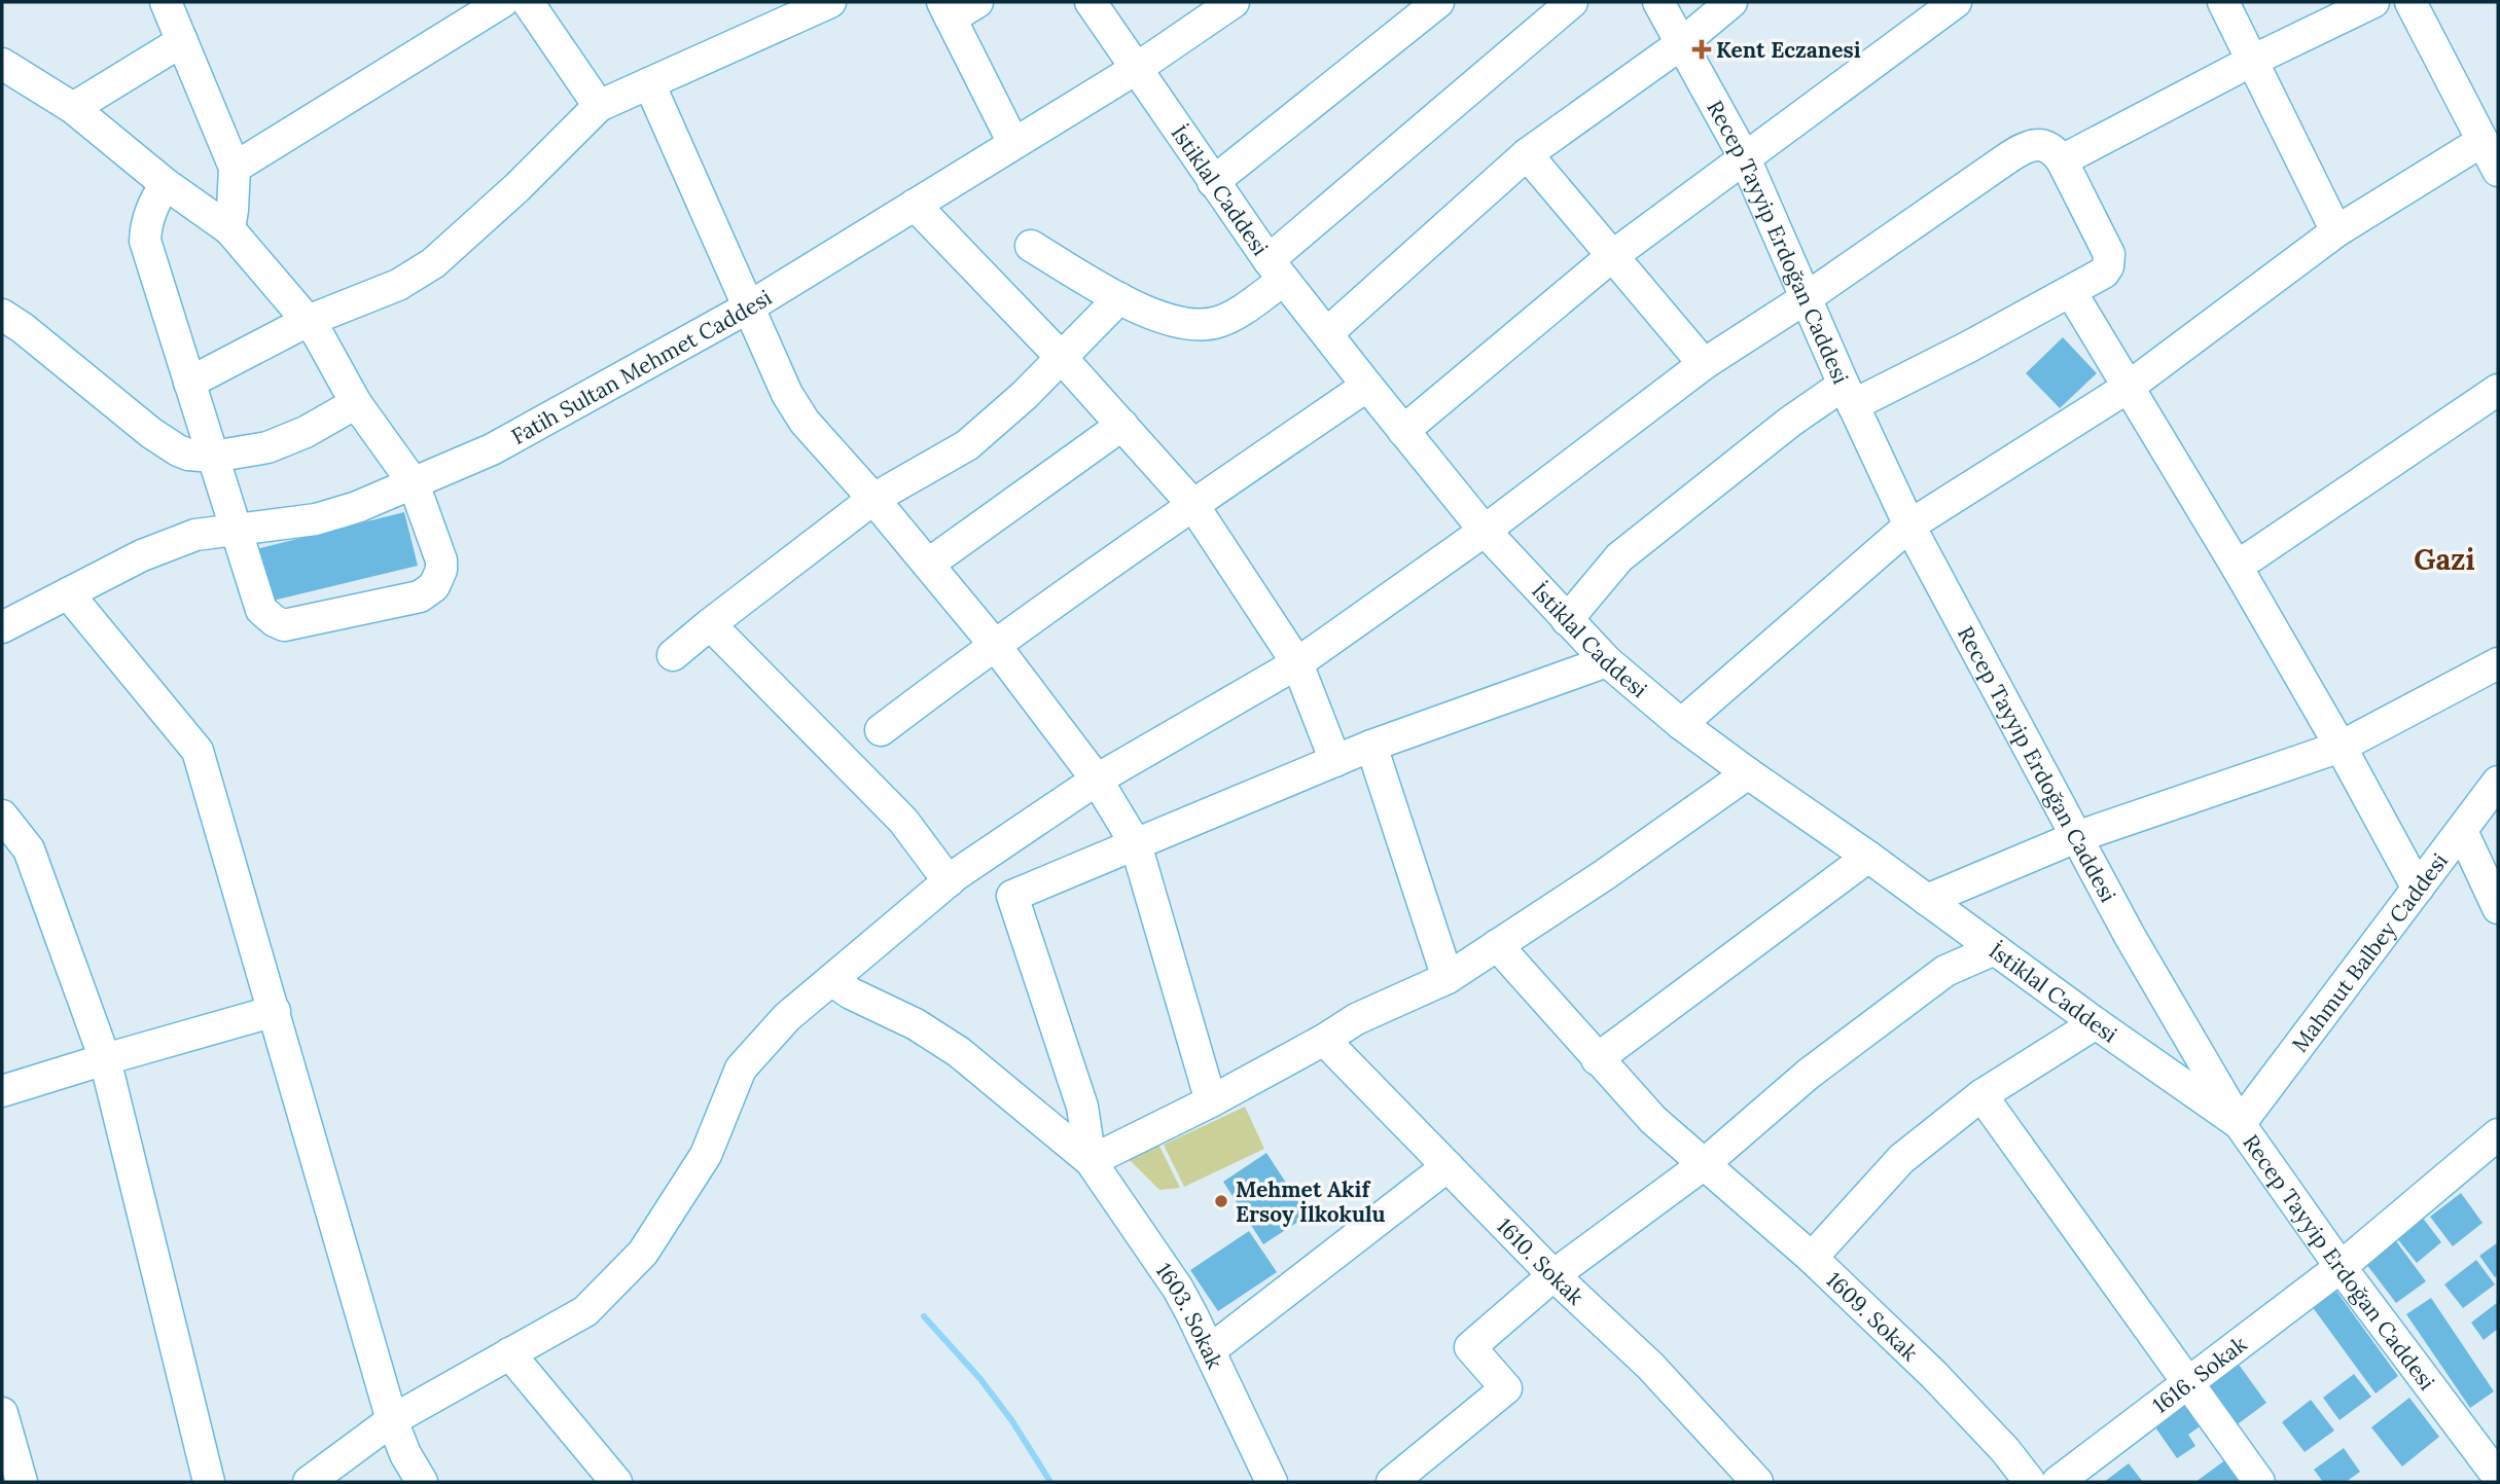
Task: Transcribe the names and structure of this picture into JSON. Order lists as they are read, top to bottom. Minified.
{"streets":{"street":["İstiklal Caddesi","Recep Tayyip Erdoğan Caddesi","Fatih Sultan Mehmet Caddesi","Mahmut Balbey Caddesi","1610. Sokak","1609. Sokak","1603. Sokak","1616. Sokak"]},"crossings":[["İstiklal Caddesi","Recep Tayyip Erdoğan Caddesi"],["İstiklal Caddesi","Fatih Sultan Mehmet Caddesi"],["İstiklal Caddesi","Mahmut Balbey Caddesi"],["Recep Tayyip Erdoğan Caddesi","Mahmut Balbey Caddesi"],["Recep Tayyip Erdoğan Caddesi","1616. Sokak"]],"districts":["Gazi"],"places":{"health":["Kent Eczanesi"],"other":["Mehmet Akif Ersoy İlkokulu"]}}
